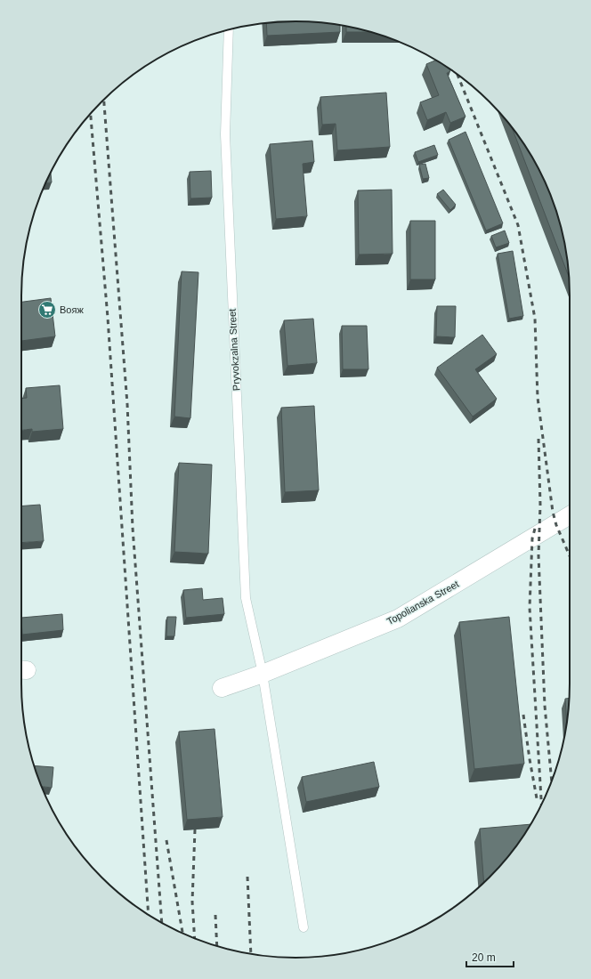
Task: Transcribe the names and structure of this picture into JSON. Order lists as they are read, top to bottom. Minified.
{"streets":{"street":["Topolianska Street"],"lane":["Pryvokzalna Street"]},"crossings":[["Pryvokzalna Street","Topolianska Street"]],"places":{"supermarket":["Вояж"]},"scale_bar":"20 m"}
